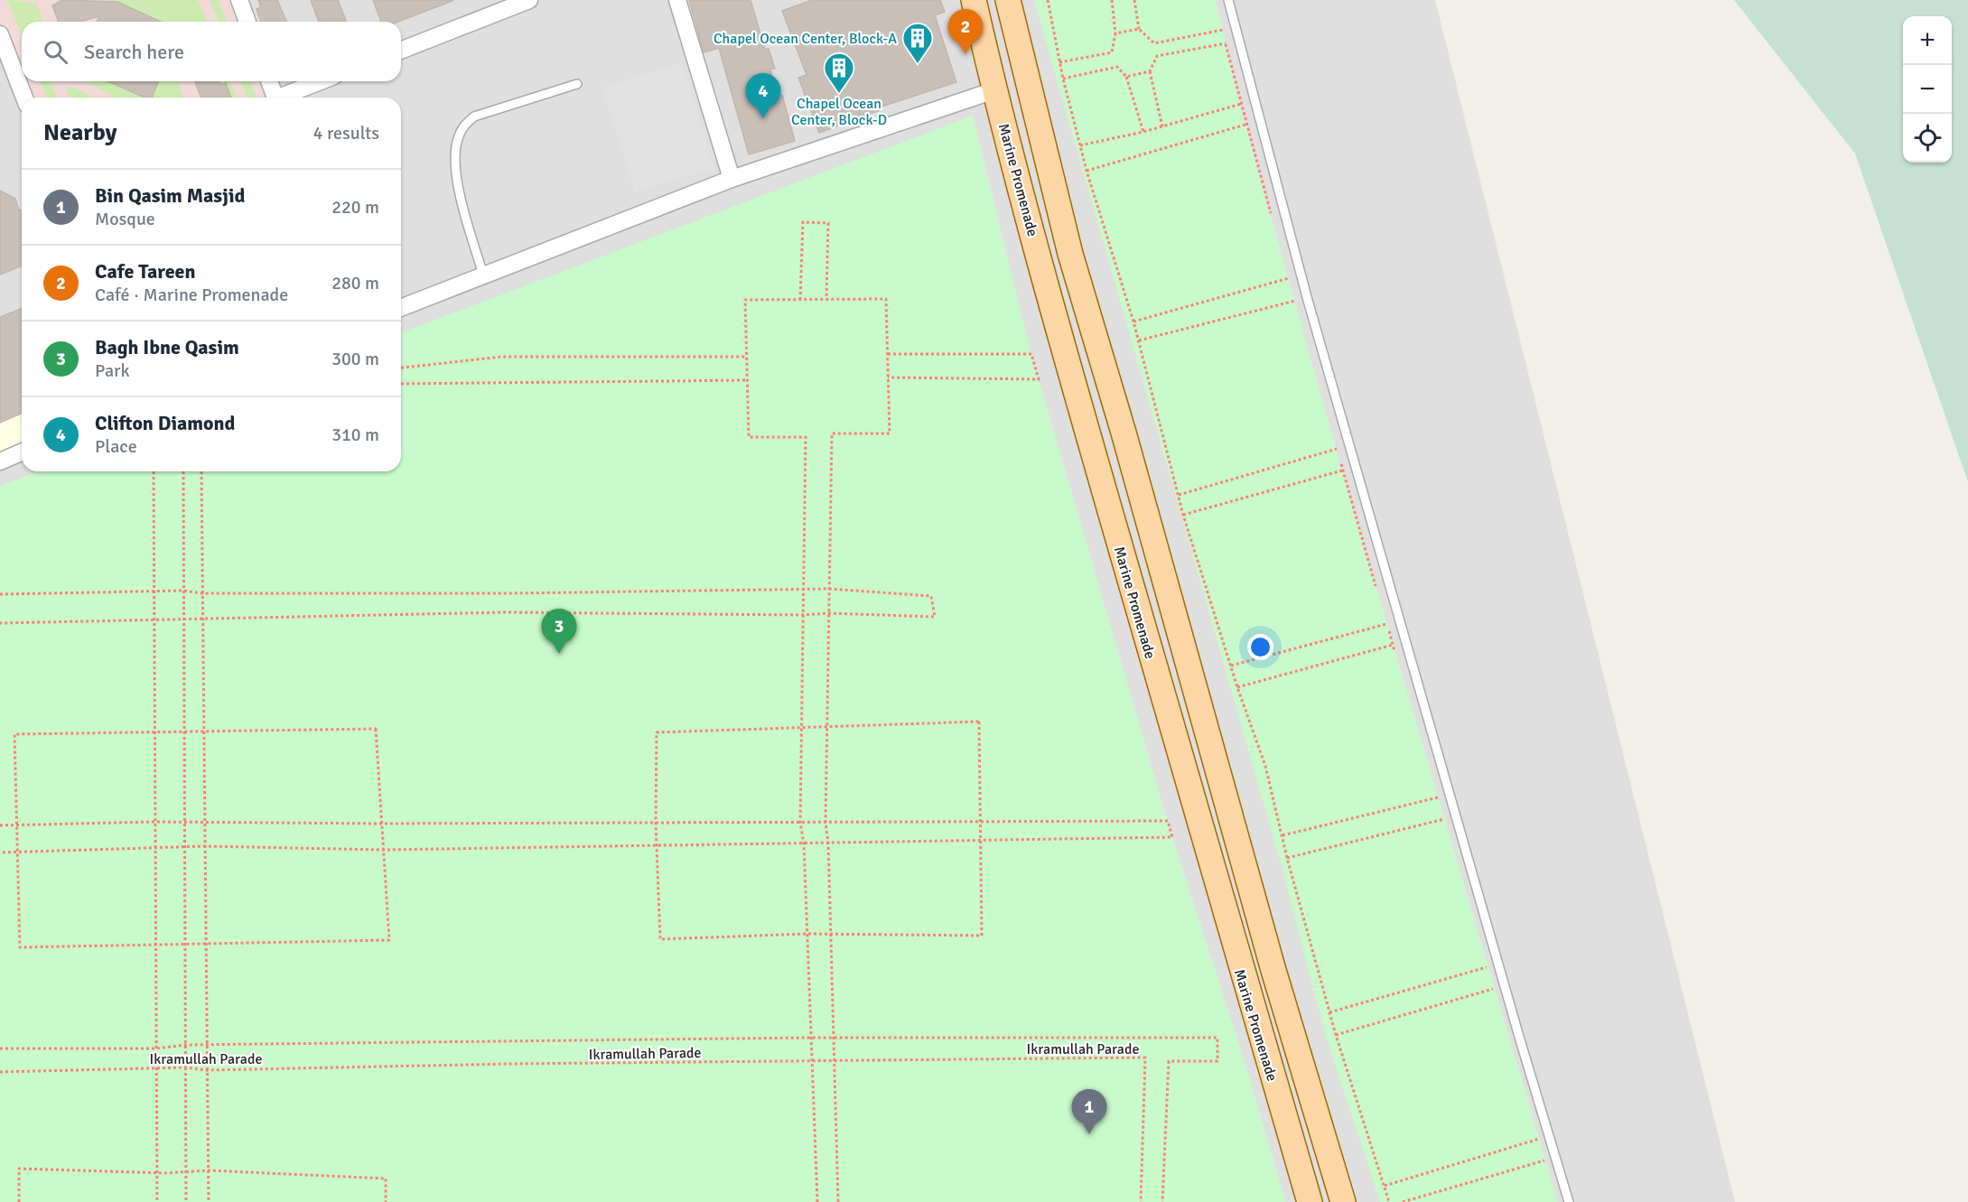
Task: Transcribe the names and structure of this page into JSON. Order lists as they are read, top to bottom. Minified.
{"streets":{"main road":["Marine Promenade"],"path":["Ikramullah Parade"]},"places":{"building":["Chapel Ocean Center, Block-A","Chapel Ocean Center, Block-D"]},"page":{"pins":["2","4","3","1"],"map_buttons":["+","−"],"search":"Search here","heading":["Nearby","4 results"],"list":[{"mark":"1","name":"Bin Qasim Masjid","note":"Mosque","value":"220 m"},{"mark":"2","name":"Cafe Tareen","note":"Café · Marine Promenade","value":"280 m"},{"mark":"3","name":"Bagh Ibne Qasim","note":"Park","value":"300 m"},{"mark":"4","name":"Clifton Diamond","note":"Place","value":"310 m"}]}}
